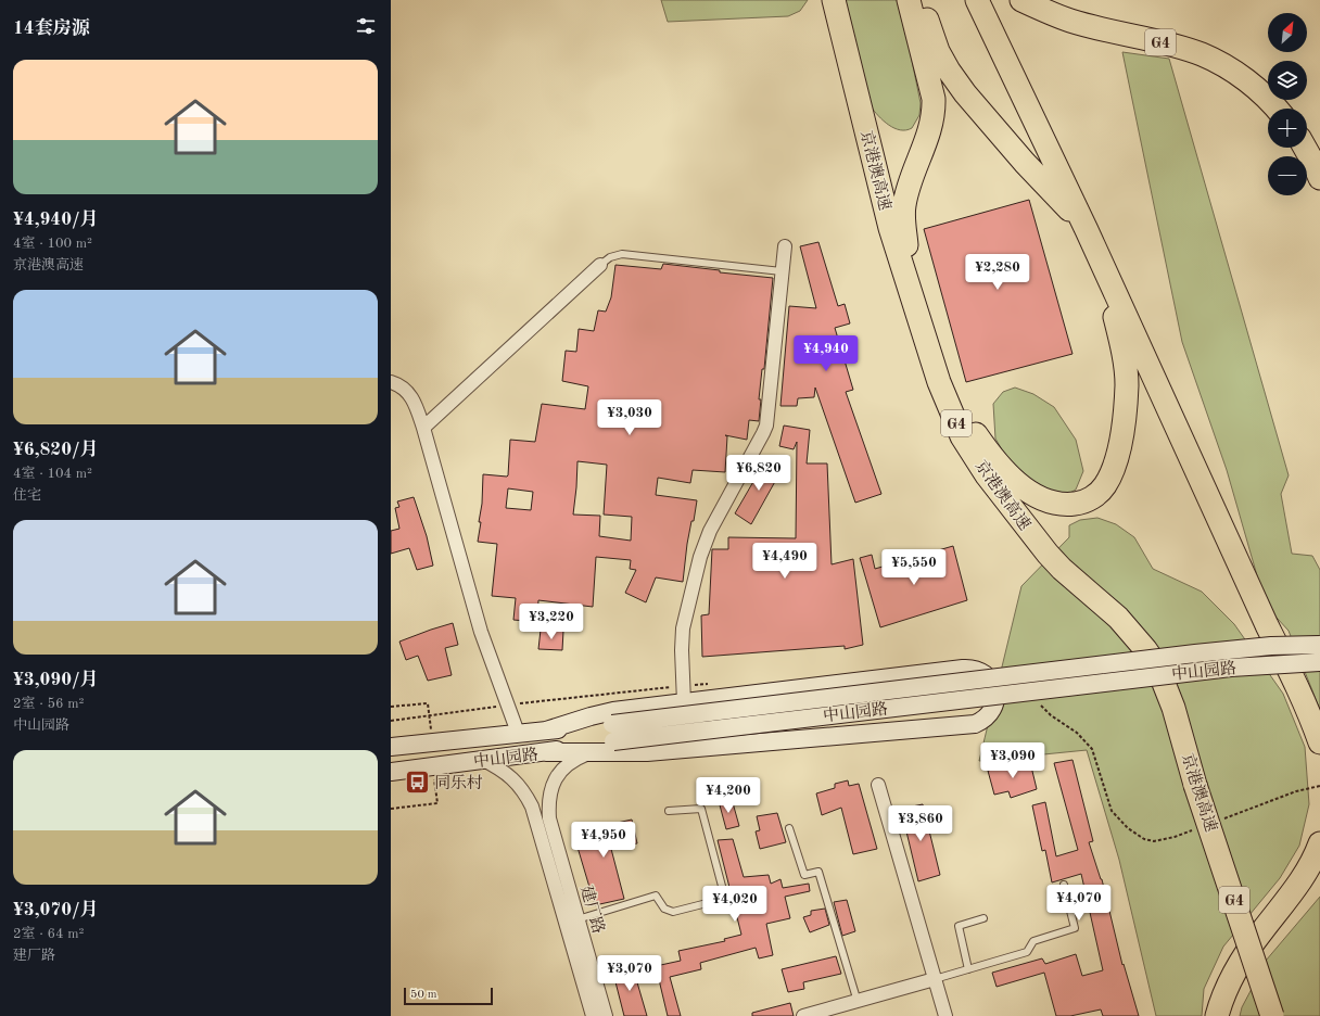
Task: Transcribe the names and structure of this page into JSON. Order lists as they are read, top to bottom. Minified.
{"streets":{"highway":["G4","京港澳高速"],"main road":["中山园路"],"street":["建厂路"]},"crossings":[["中山园路","建厂路"]],"places":{"bus stop":["同乐村"]},"scale_bar":"50 m","north":"top right","page":{"heading":"14套房源","map_buttons":["+","−"],"list":[{"name":"¥4,940/月","note":"4室 · 100 m² · 京港澳高速"},{"name":"¥6,820/月","note":"4室 · 104 m² · 住宅"},{"name":"¥3,090/月","note":"2室 · 56 m² · 中山园路"},{"name":"¥3,070/月","note":"2室 · 64 m² · 建厂路"}],"price":["¥2,280","¥4,940","¥3,030","¥6,820","¥4,490","¥5,550","¥3,220","¥3,090","¥4,200","¥3,860","¥4,950","¥4,070","¥4,020","¥3,070"],"scale":"50 m"}}
